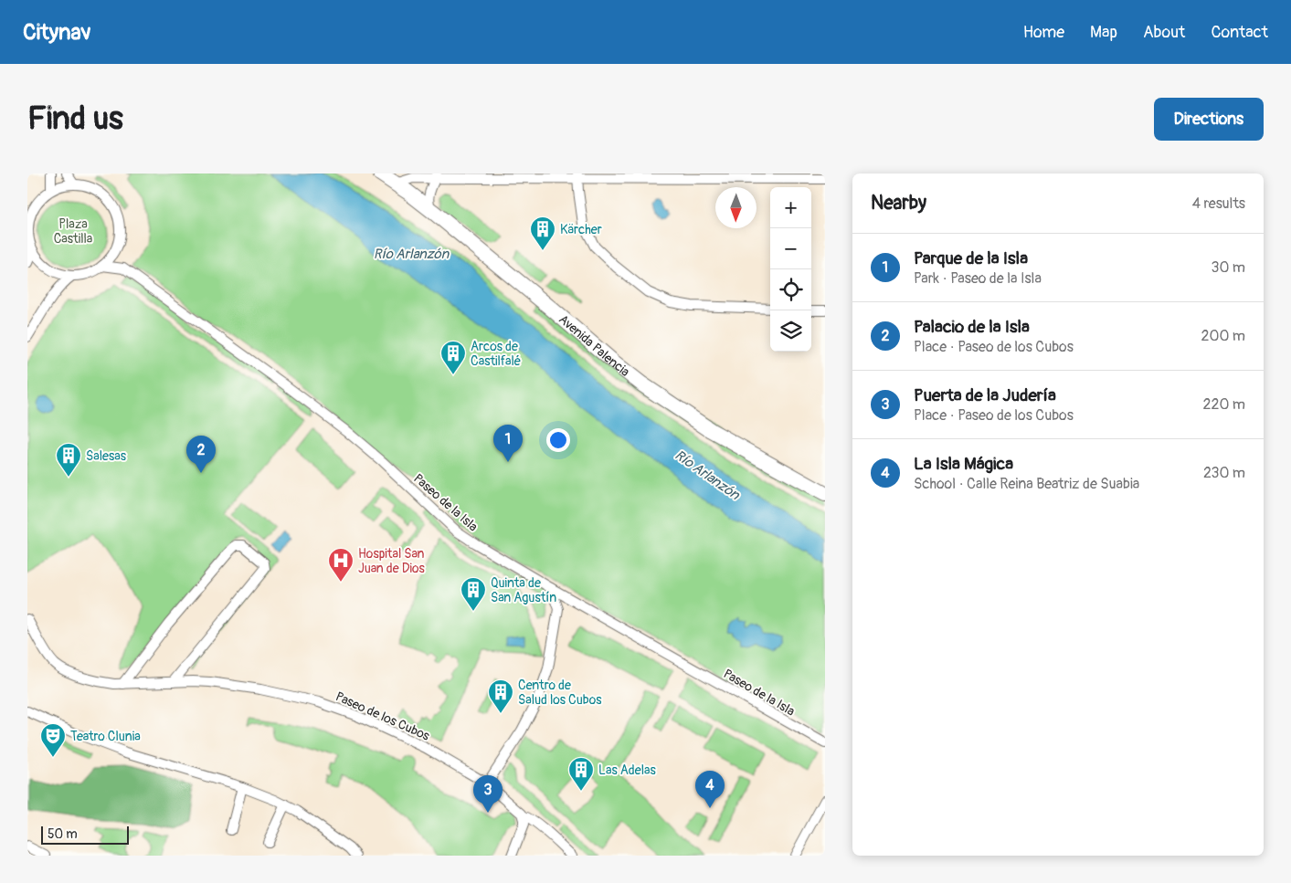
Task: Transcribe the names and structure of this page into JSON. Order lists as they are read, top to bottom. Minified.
{"streets":{"highway":["Avenida Palencia"],"street":["Paseo de la Isla","Paseo de los Cubos"]},"water":["Río Arlanzón"],"parks":["Plaza Castilla"],"places":{"building":["Kärcher","Arcos de Castilfalé","Salesas","Quinta de San Agustín","Centro de Salud los Cubos","Las Adelas"],"hospital":["Hospital San Juan de Dios"],"theatre":["Teatro Clunia"]},"scale_bar":"50 m","north":"bottom","page":{"header":"Citynav","nav":["Home","Map","About","Contact"],"buttons":"Directions","title":"Find us","heading":["Nearby","4 results"],"map_buttons":["+","−"],"list":[{"mark":"1","name":"Parque de la Isla","note":"Park · Paseo de la Isla","value":"30 m"},{"mark":"2","name":"Palacio de la Isla","note":"Place · Paseo de los Cubos","value":"200 m"},{"mark":"3","name":"Puerta de la Judería","note":"Place · Paseo de los Cubos","value":"220 m"},{"mark":"4","name":"La Isla Mágica","note":"School · Calle Reina Beatriz de Suabia","value":"230 m"}],"pins":["1","2","4","3"],"scale":"50 m"}}
